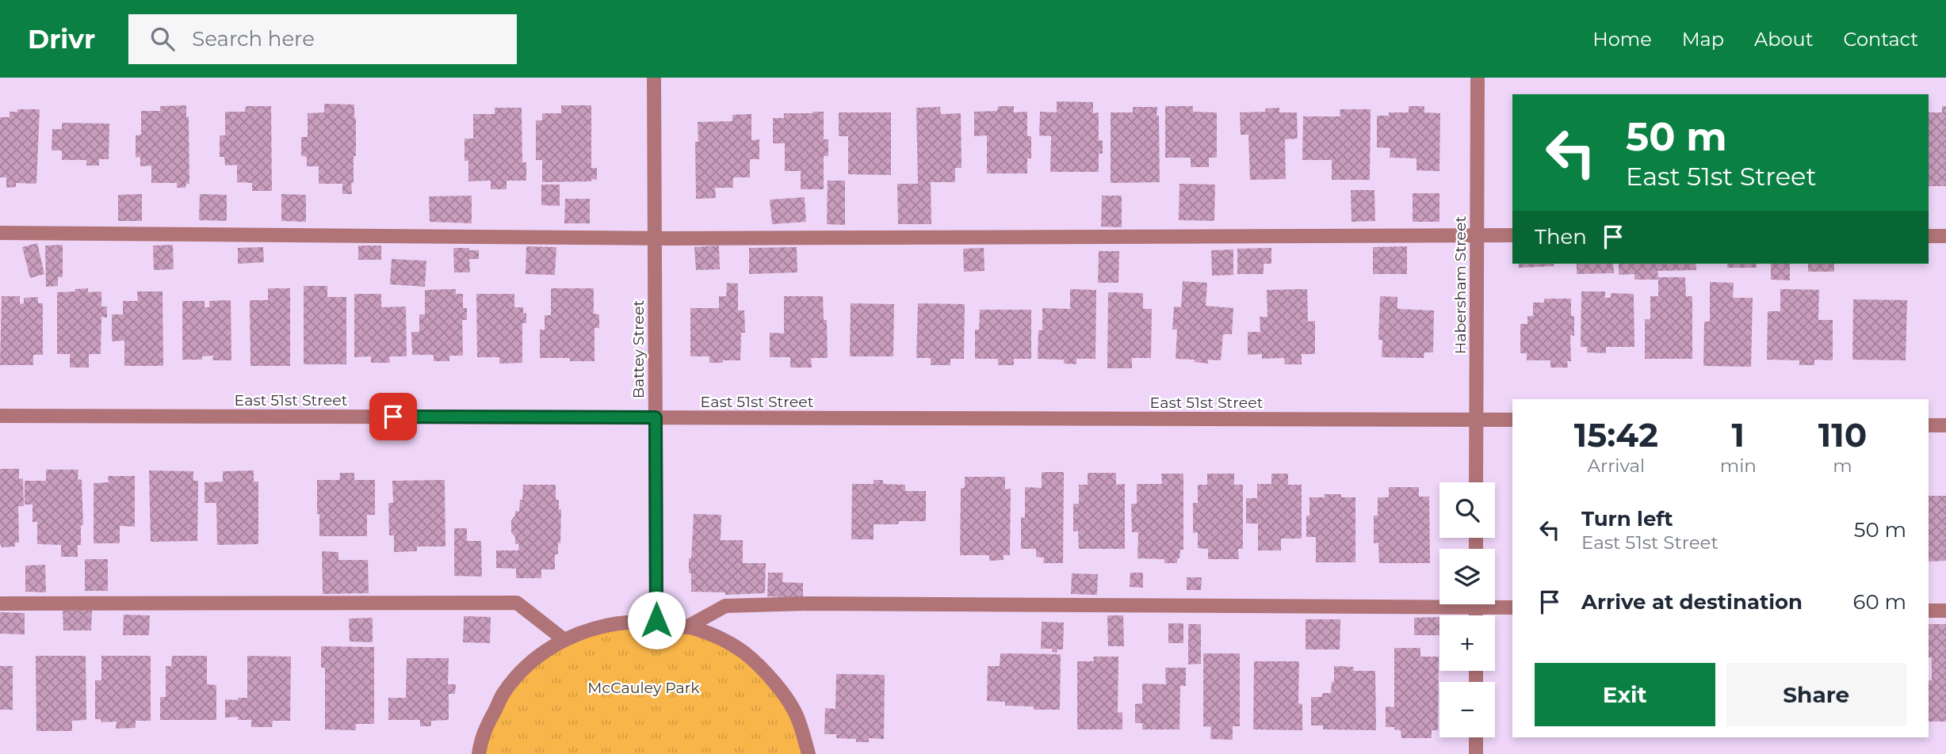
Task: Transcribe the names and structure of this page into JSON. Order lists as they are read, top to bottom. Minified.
{"streets":{"street":["Habersham Street","Battey Street","East 51st Street"]},"crossings":[["Habersham Street","East 51st Street"],["Battey Street","East 51st Street"]],"parks":["McCauley Park"],"page":{"header":"Drivr","search":"Search here","nav":["Home","Map","About","Contact"],"turn":["50 m","East 51st Street"],"then":"Then","eta":["15:42","Arrival","1","min","110","m"],"map_buttons":["+","−"],"list":[{"name":"Turn left","note":"East 51st Street","value":"50 m"},{"name":"Arrive at destination","value":"60 m"}],"buttons":["Exit","Share"]}}
